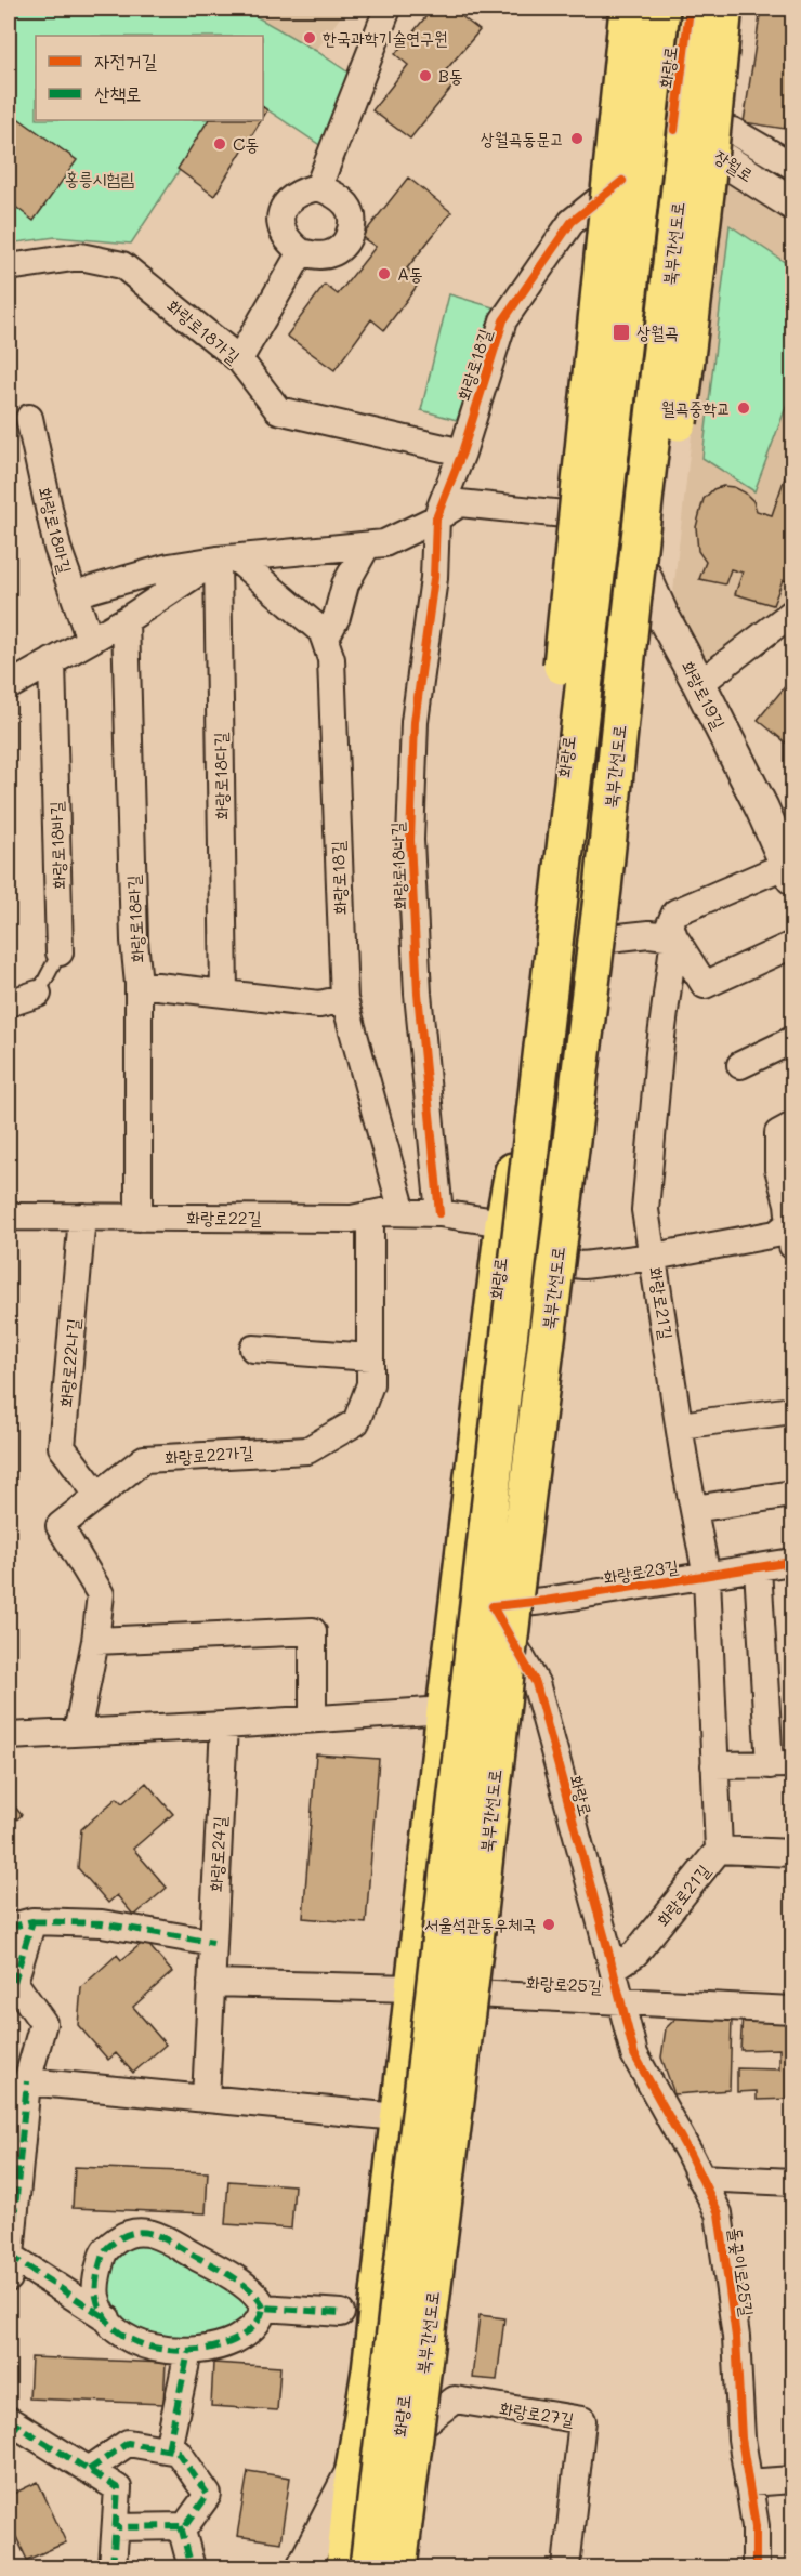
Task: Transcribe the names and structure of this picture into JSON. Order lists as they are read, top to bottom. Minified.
{"streets":{"main road":["화랑로","북부간선도로"],"street":["장월로","화랑로18가길","화랑로18길","화랑로18마길","화랑로19길","화랑로18다길","화랑로18바길","화랑로18나길","화랑로18라길","화랑로22길","화랑로21길","화랑로22나길","화랑로22가길","화랑로23길","화랑로24길","화랑로25길","돌곶이로25길","화랑로27길"]},"crossings":[["화랑로","장월로"],["화랑로","화랑로18길"],["화랑로","화랑로19길"],["화랑로","화랑로22길"],["화랑로","화랑로21길"],["화랑로","화랑로23길"],["화랑로","화랑로25길"],["화랑로","돌곶이로25길"],["화랑로","화랑로27길"],["화랑로18가길","화랑로18길"],["화랑로18길","화랑로18나길"],["화랑로18길","화랑로22길"],["화랑로19길","화랑로21길"],["화랑로18나길","화랑로22길"],["화랑로18라길","화랑로22길"],["화랑로22길","화랑로22나길"],["화랑로22길","화랑로22가길"],["화랑로21길","화랑로23길"],["화랑로22나길","화랑로22가길"],["화랑로25길","돌곶이로25길"]],"parks":["홍릉시험림"],"places":{"other":["한국과학기술연구원","B동","상월곡동문고","C동","A동","월곡중학교","서울석관동우체국"],"transit":["상월곡"]},"legend":["자전거길","산책로"]}
